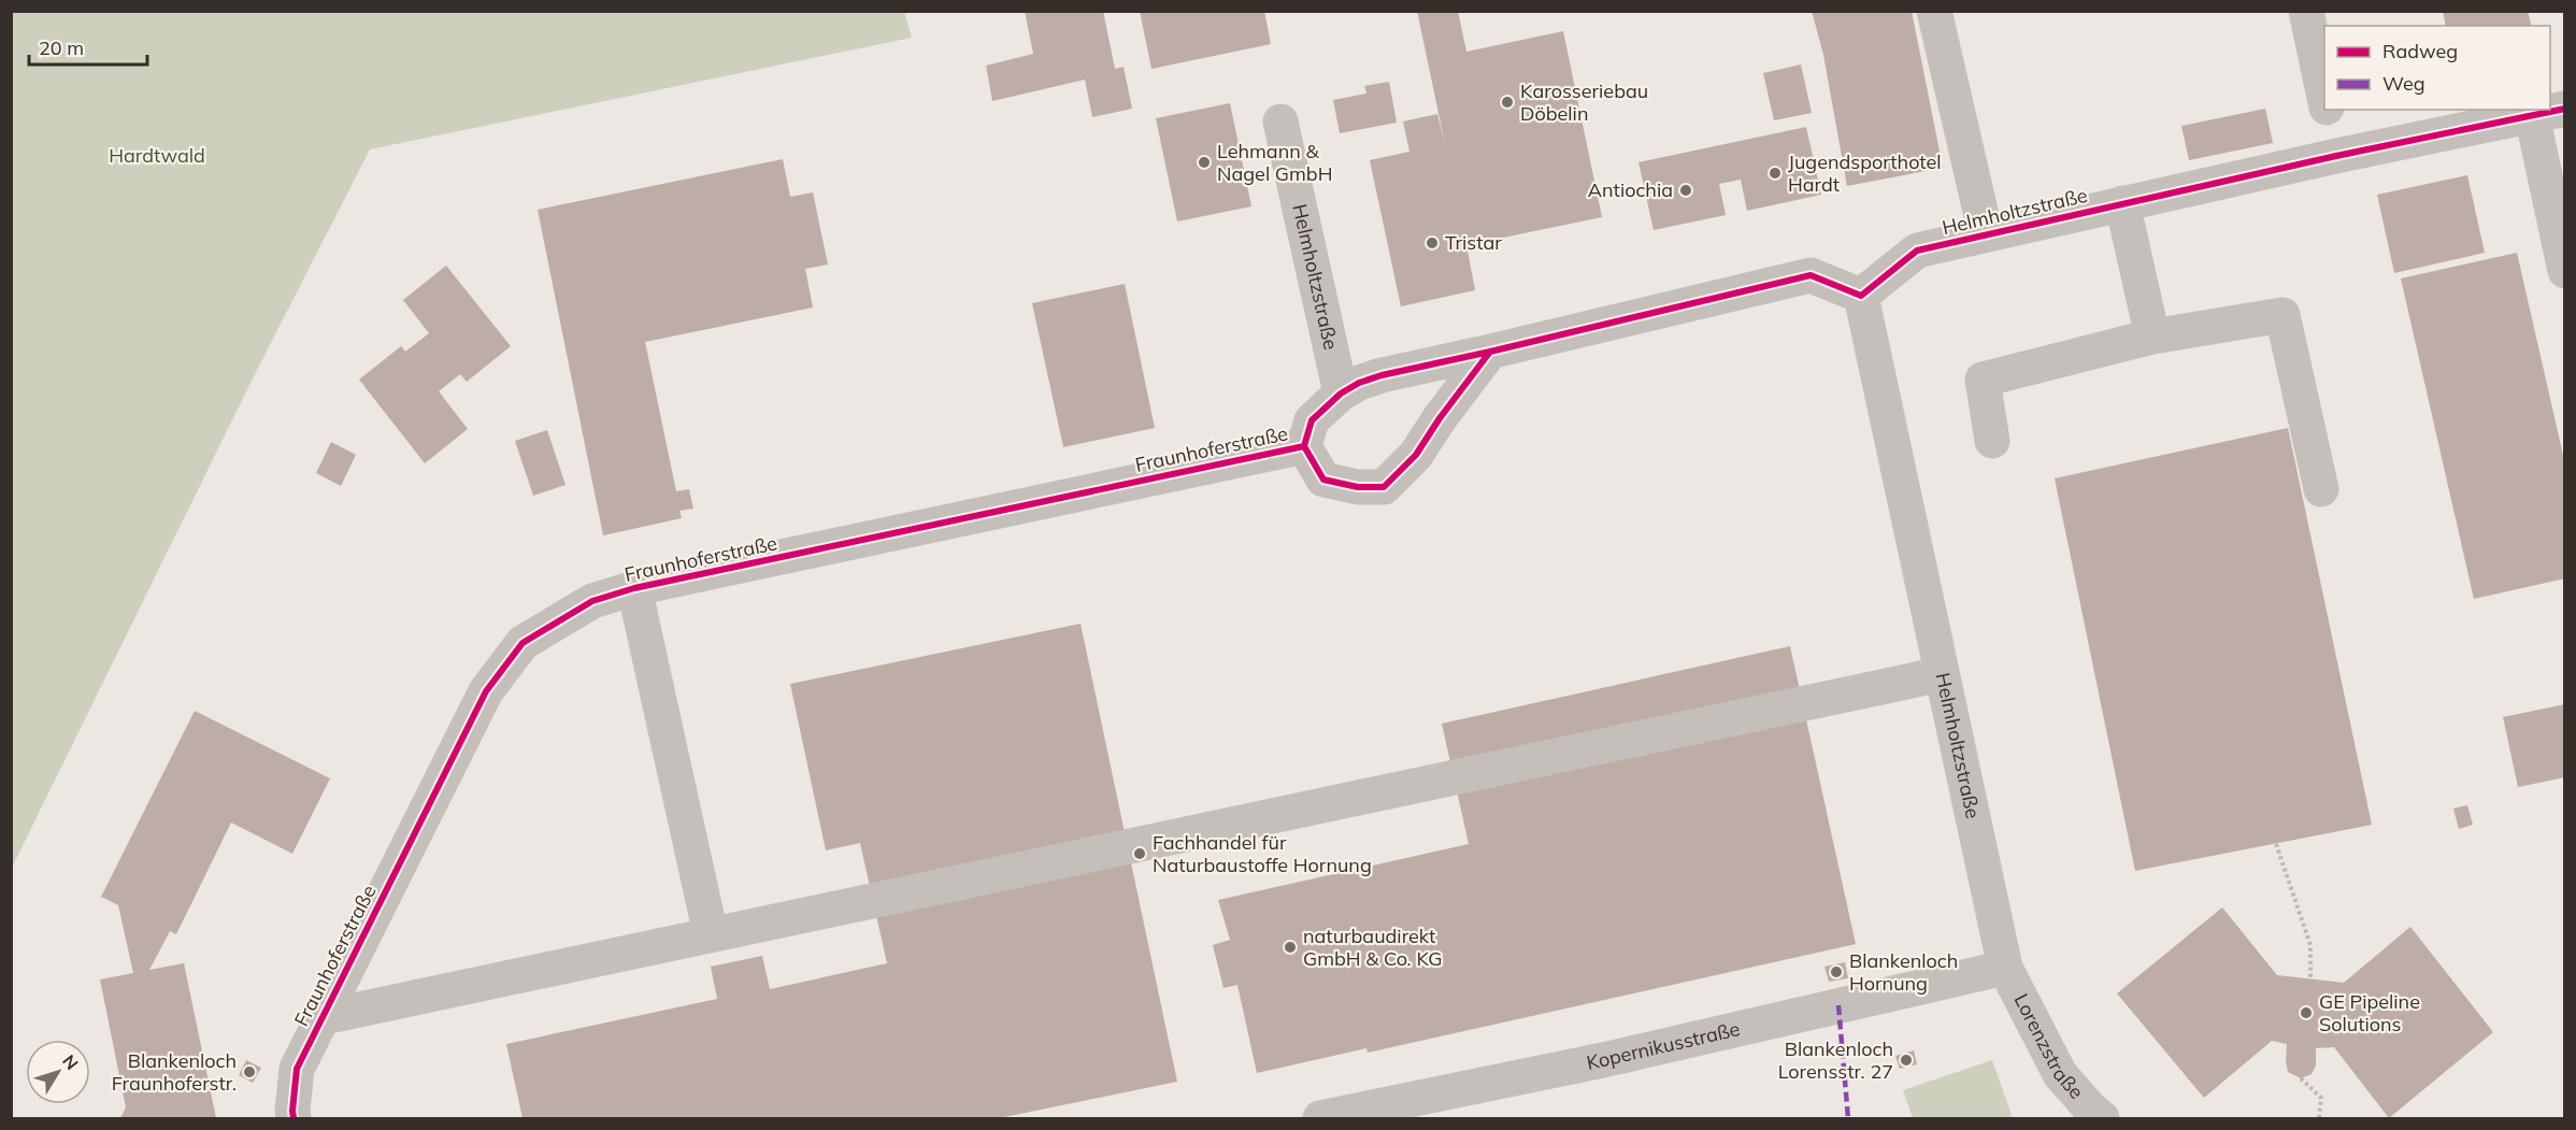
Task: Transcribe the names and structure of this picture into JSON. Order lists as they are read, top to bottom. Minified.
{"streets":{"street":["Helmholtzstraße","Fraunhoferstraße","Lorenzstraße","Kopernikusstraße"]},"crossings":[["Helmholtzstraße","Lorenzstraße"],["Helmholtzstraße","Kopernikusstraße"],["Lorenzstraße","Kopernikusstraße"]],"parks":["Hardtwald"],"places":["Karosseriebau Döbelin","Lehmann & Nagel GmbH","Jugendsporthotel Hardt","Antiochia","Tristar","Fachhandel für Naturbaustoffe Hornung","naturbaudirekt GmbH & Co. KG","Blankenloch Hornung","GE Pipeline Solutions","Blankenloch Lorensstr. 27","Blankenloch Fraunhoferstr."],"legend":["Radweg","Weg"],"scale_bar":"20 m","north":"top right"}
